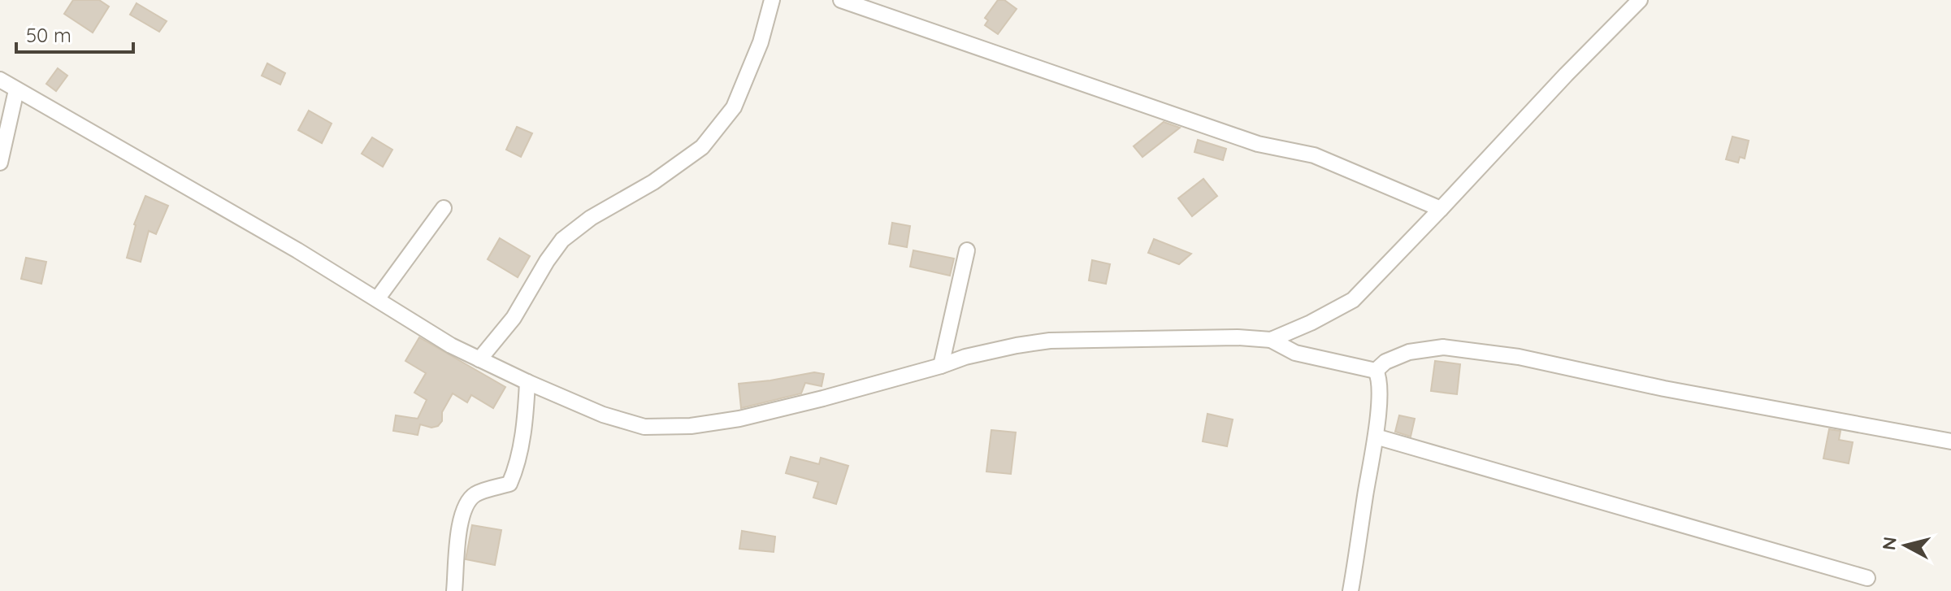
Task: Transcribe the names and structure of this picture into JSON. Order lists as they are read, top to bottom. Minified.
{"scale_bar":"50 m","north":"left"}
